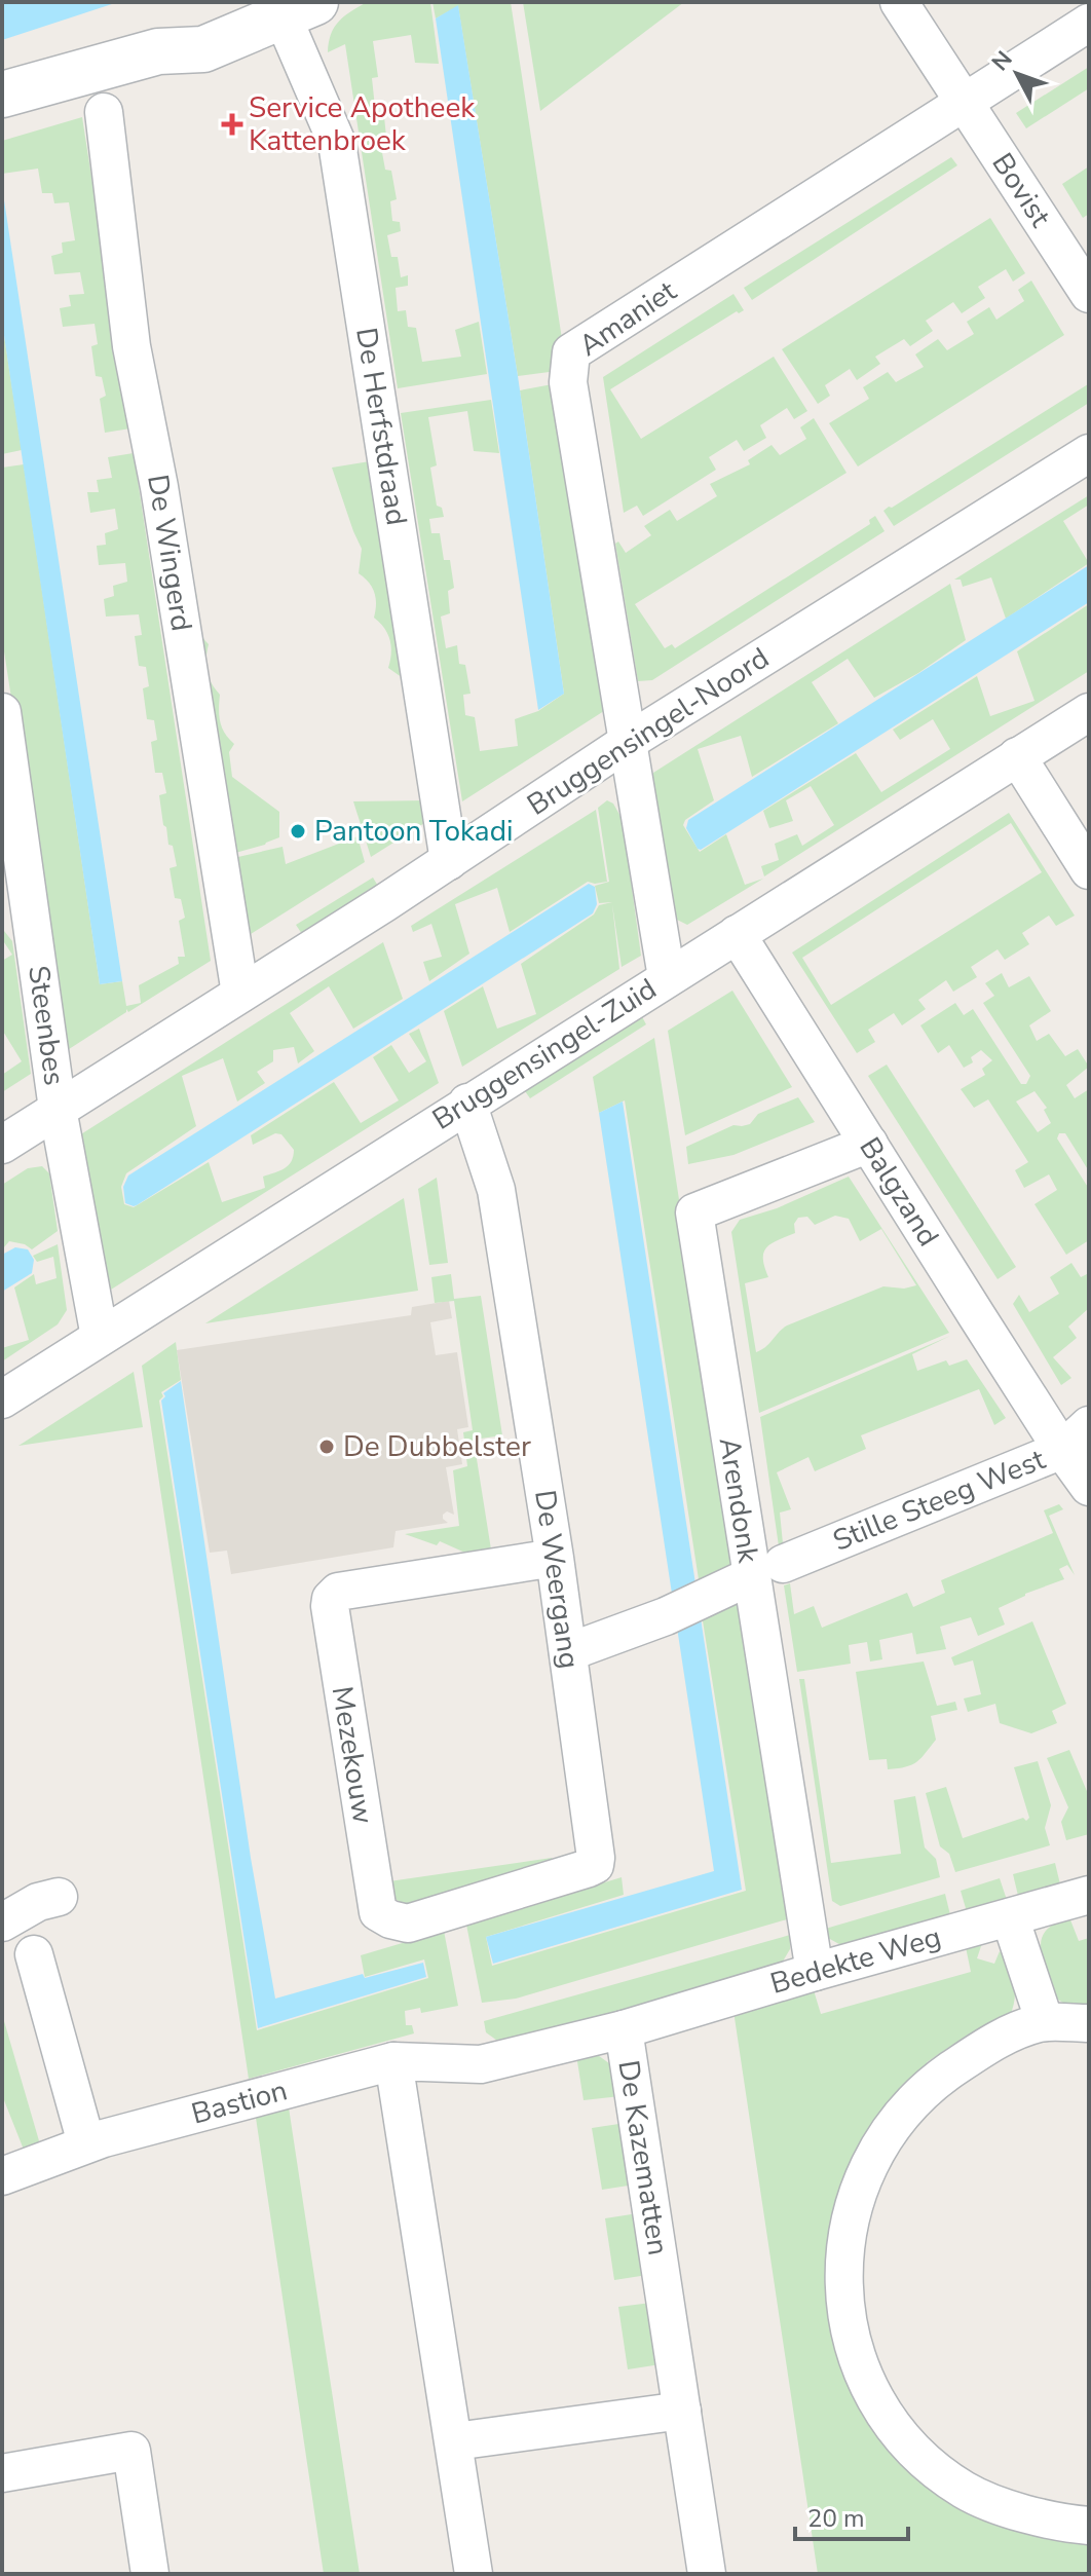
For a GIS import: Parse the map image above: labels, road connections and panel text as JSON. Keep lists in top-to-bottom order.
{
  "streets": {
    "street": [
      "Bovist",
      "Amaniet",
      "De Herfstdraad",
      "De Wingerd",
      "Bruggensingel-Noord",
      "Steenbes",
      "Bruggensingel-Zuid",
      "Balgzand",
      "Arendonk",
      "Stille Steeg West",
      "De Weergang",
      "Mezekouw",
      "Bedekte Weg",
      "Bastion",
      "De Kazematten"
    ]
  },
  "crossings": [
    ["Bovist", "Amaniet"],
    ["Amaniet", "Bruggensingel-Noord"],
    ["Amaniet", "Bruggensingel-Zuid"],
    ["De Herfstdraad", "Bruggensingel-Noord"],
    ["De Wingerd", "Bruggensingel-Noord"],
    ["Bruggensingel-Noord", "Steenbes"],
    ["Steenbes", "Bruggensingel-Zuid"],
    ["Bruggensingel-Zuid", "Balgzand"],
    ["Bruggensingel-Zuid", "De Weergang"],
    ["Balgzand", "Arendonk"],
    ["Balgzand", "Stille Steeg West"],
    ["Arendonk", "Stille Steeg West"],
    ["Arendonk", "Bedekte Weg"],
    ["Stille Steeg West", "De Weergang"],
    ["De Weergang", "Mezekouw"],
    ["Bedekte Weg", "De Kazematten"],
    ["Bastion", "De Kazematten"]
  ],
  "places": {
    "health": ["Service Apotheek Kattenbroek"],
    "other": ["Pantoon Tokadi", "De Dubbelster"]
  },
  "scale_bar": "20 m",
  "north": "top left"
}
